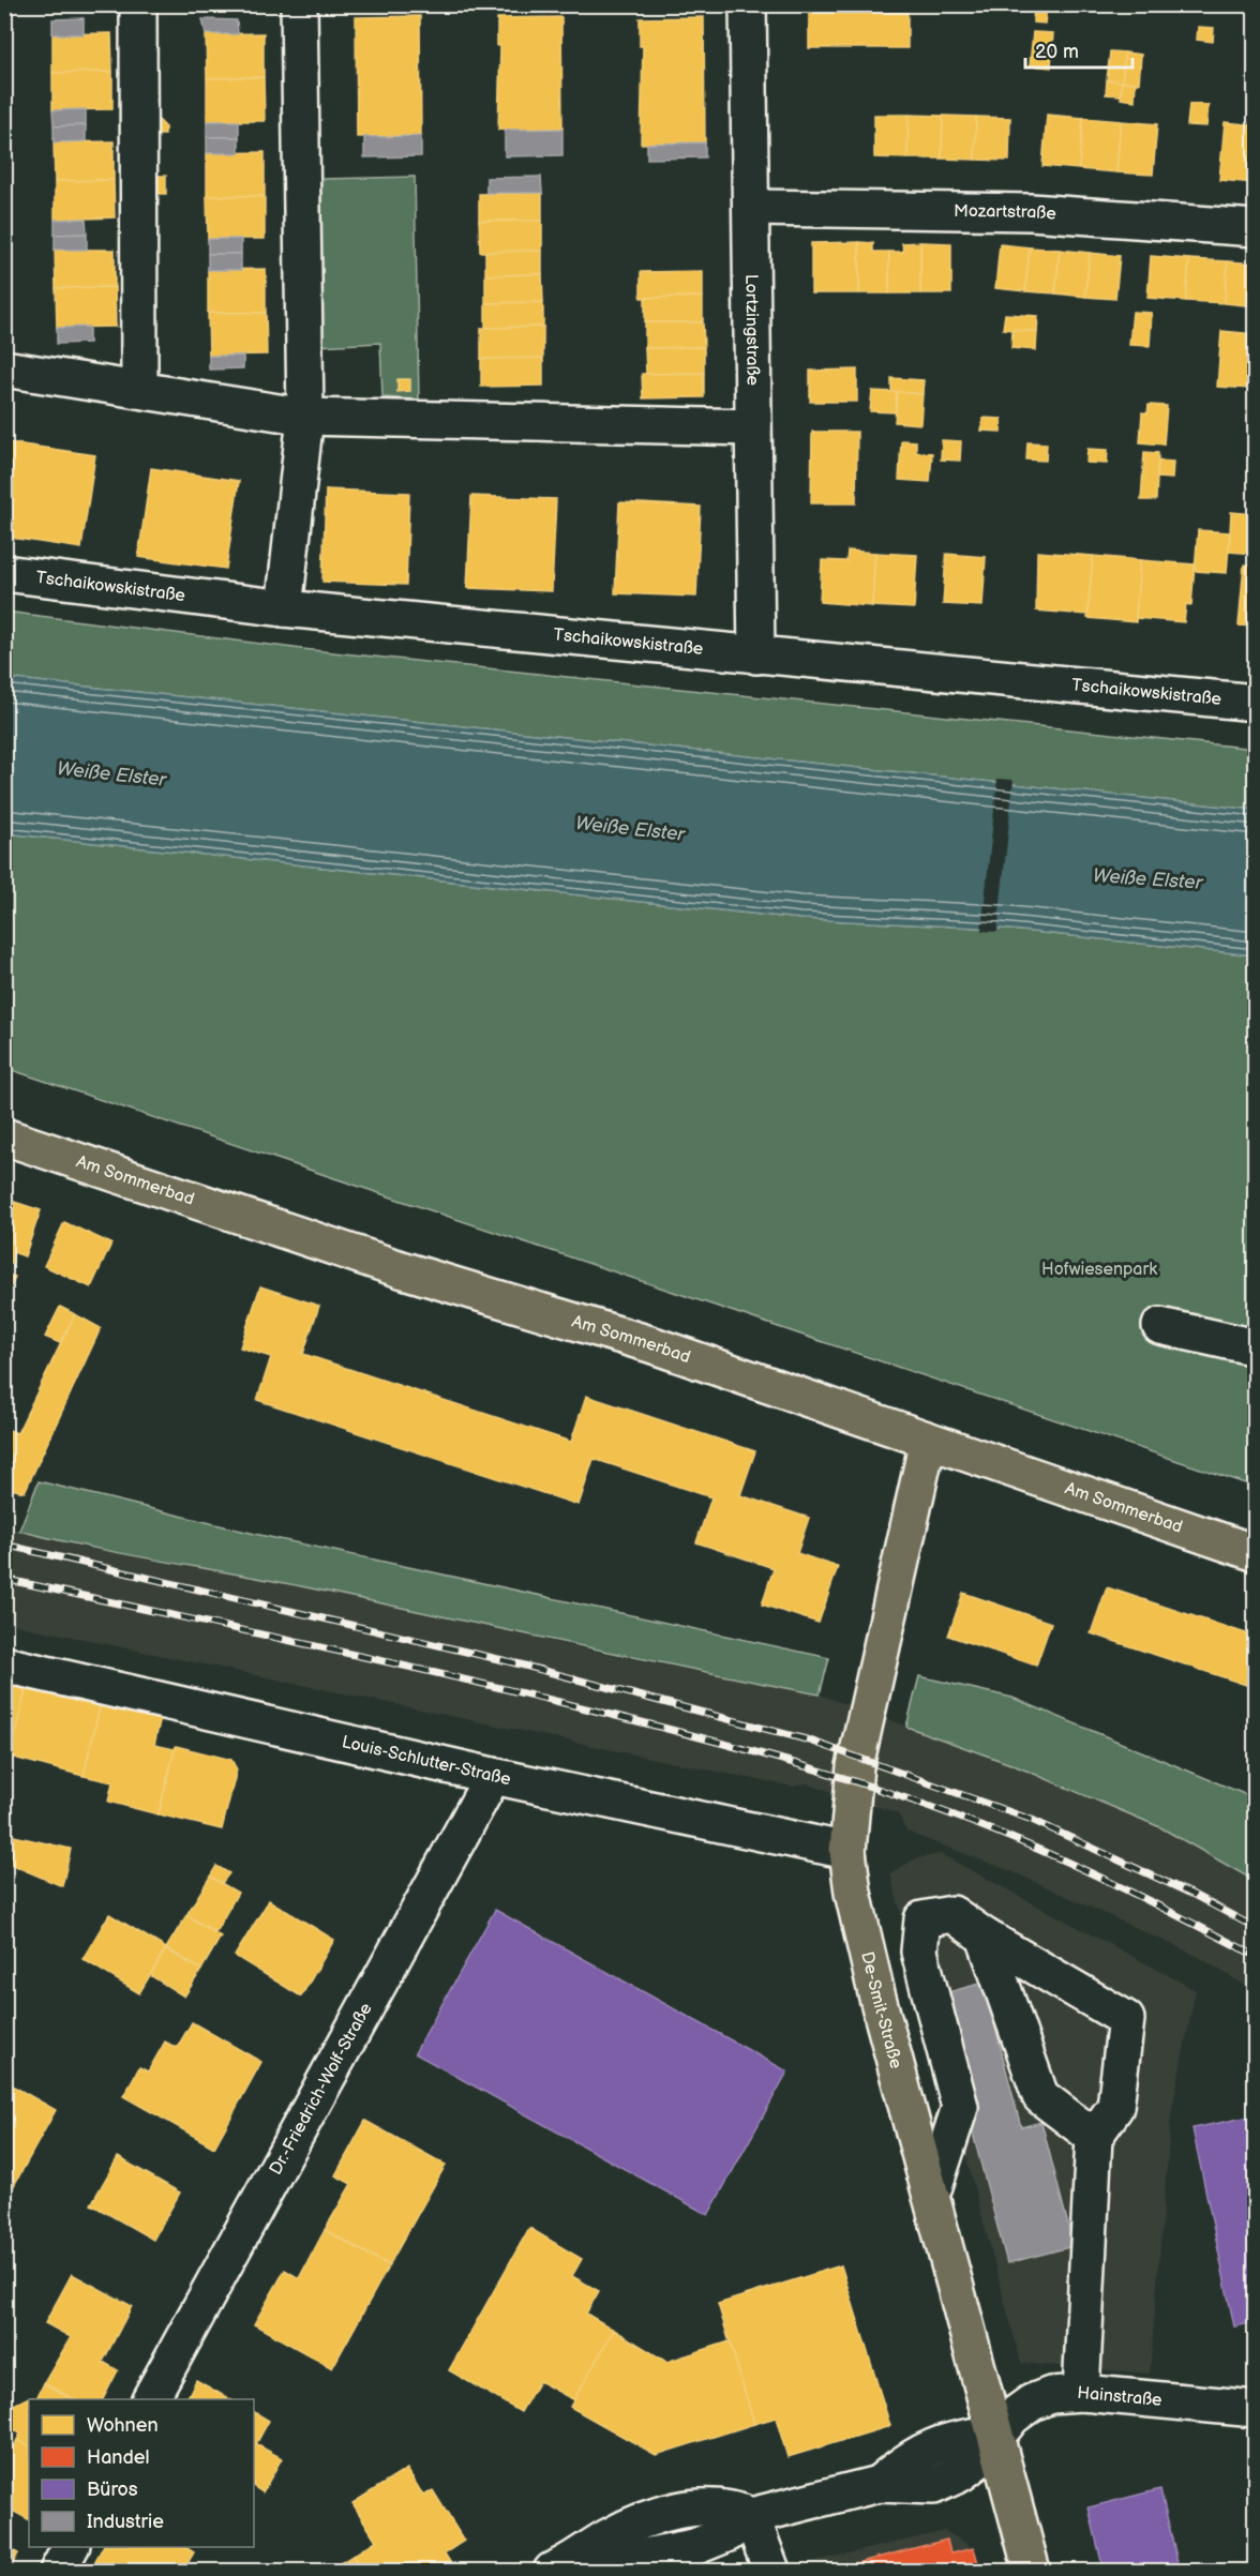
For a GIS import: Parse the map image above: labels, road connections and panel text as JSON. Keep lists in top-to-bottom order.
{
  "streets": {
    "main road": ["Am Sommerbad", "De-Smit-Straße"],
    "street": [
      "Mozartstraße",
      "Lortzingstraße",
      "Tschaikowskistraße",
      "Louis-Schlutter-Straße",
      "Dr.-Friedrich-Wolf-Straße",
      "Hainstraße"
    ]
  },
  "crossings": [
    ["Mozartstraße", "Lortzingstraße"],
    ["Lortzingstraße", "Tschaikowskistraße"],
    ["Am Sommerbad", "De-Smit-Straße"],
    ["Louis-Schlutter-Straße", "De-Smit-Straße"],
    ["Louis-Schlutter-Straße", "Dr.-Friedrich-Wolf-Straße"],
    ["De-Smit-Straße", "Hainstraße"]
  ],
  "water": ["Weiße Elster"],
  "parks": ["Hofwiesenpark"],
  "legend": [
    "Wohnen",
    "Handel",
    "Büros",
    "Industrie"
  ],
  "scale_bar": "20 m"
}
